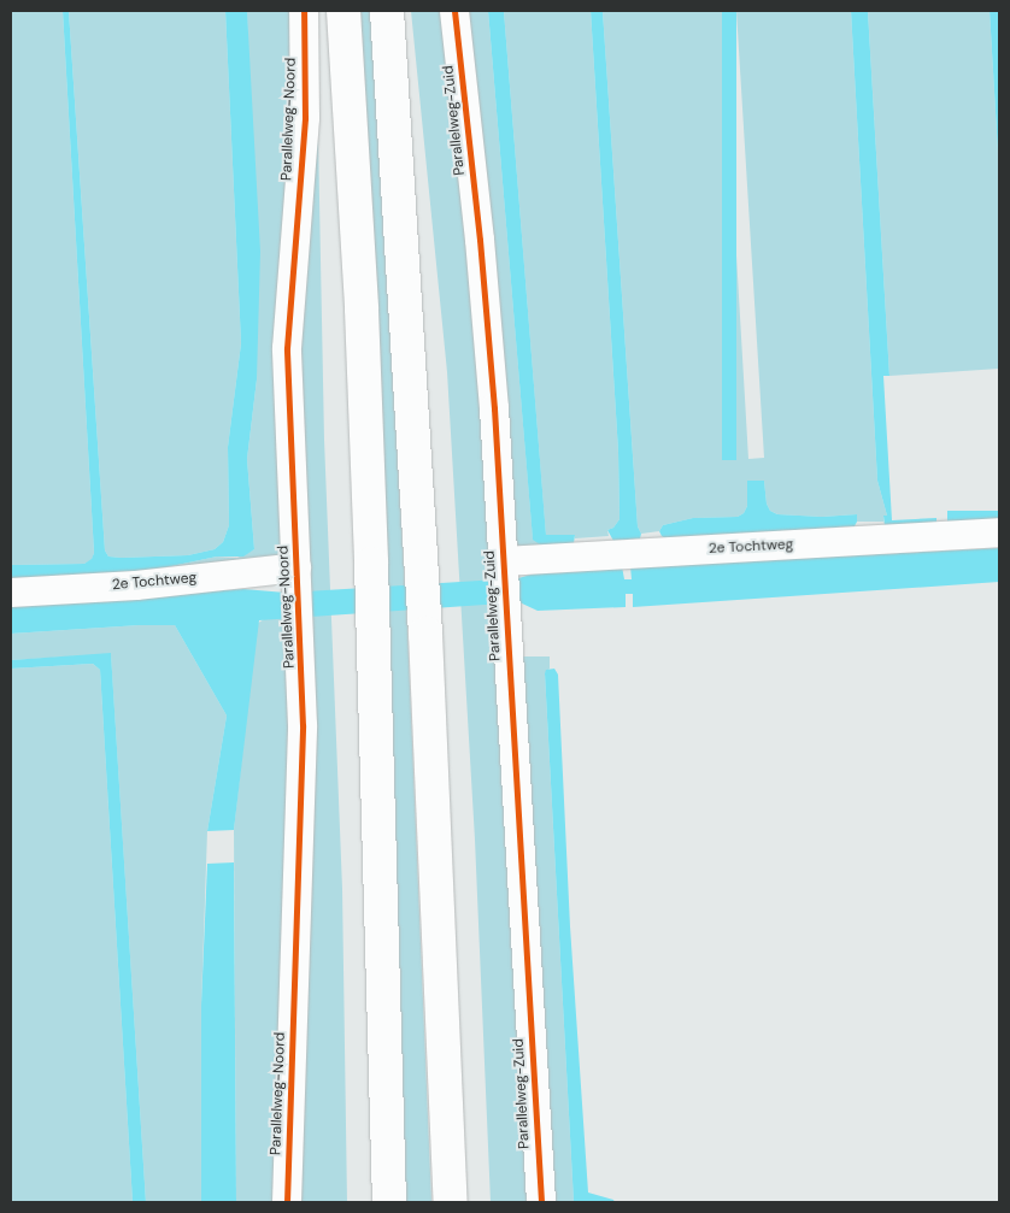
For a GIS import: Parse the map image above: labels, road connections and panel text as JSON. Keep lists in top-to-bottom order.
{
  "streets": {
    "street": ["Parallelweg-Noord", "Parallelweg-Zuid", "2e Tochtweg"]
  },
  "crossings": [
    ["Parallelweg-Noord", "2e Tochtweg"],
    ["Parallelweg-Zuid", "2e Tochtweg"]
  ]
}
